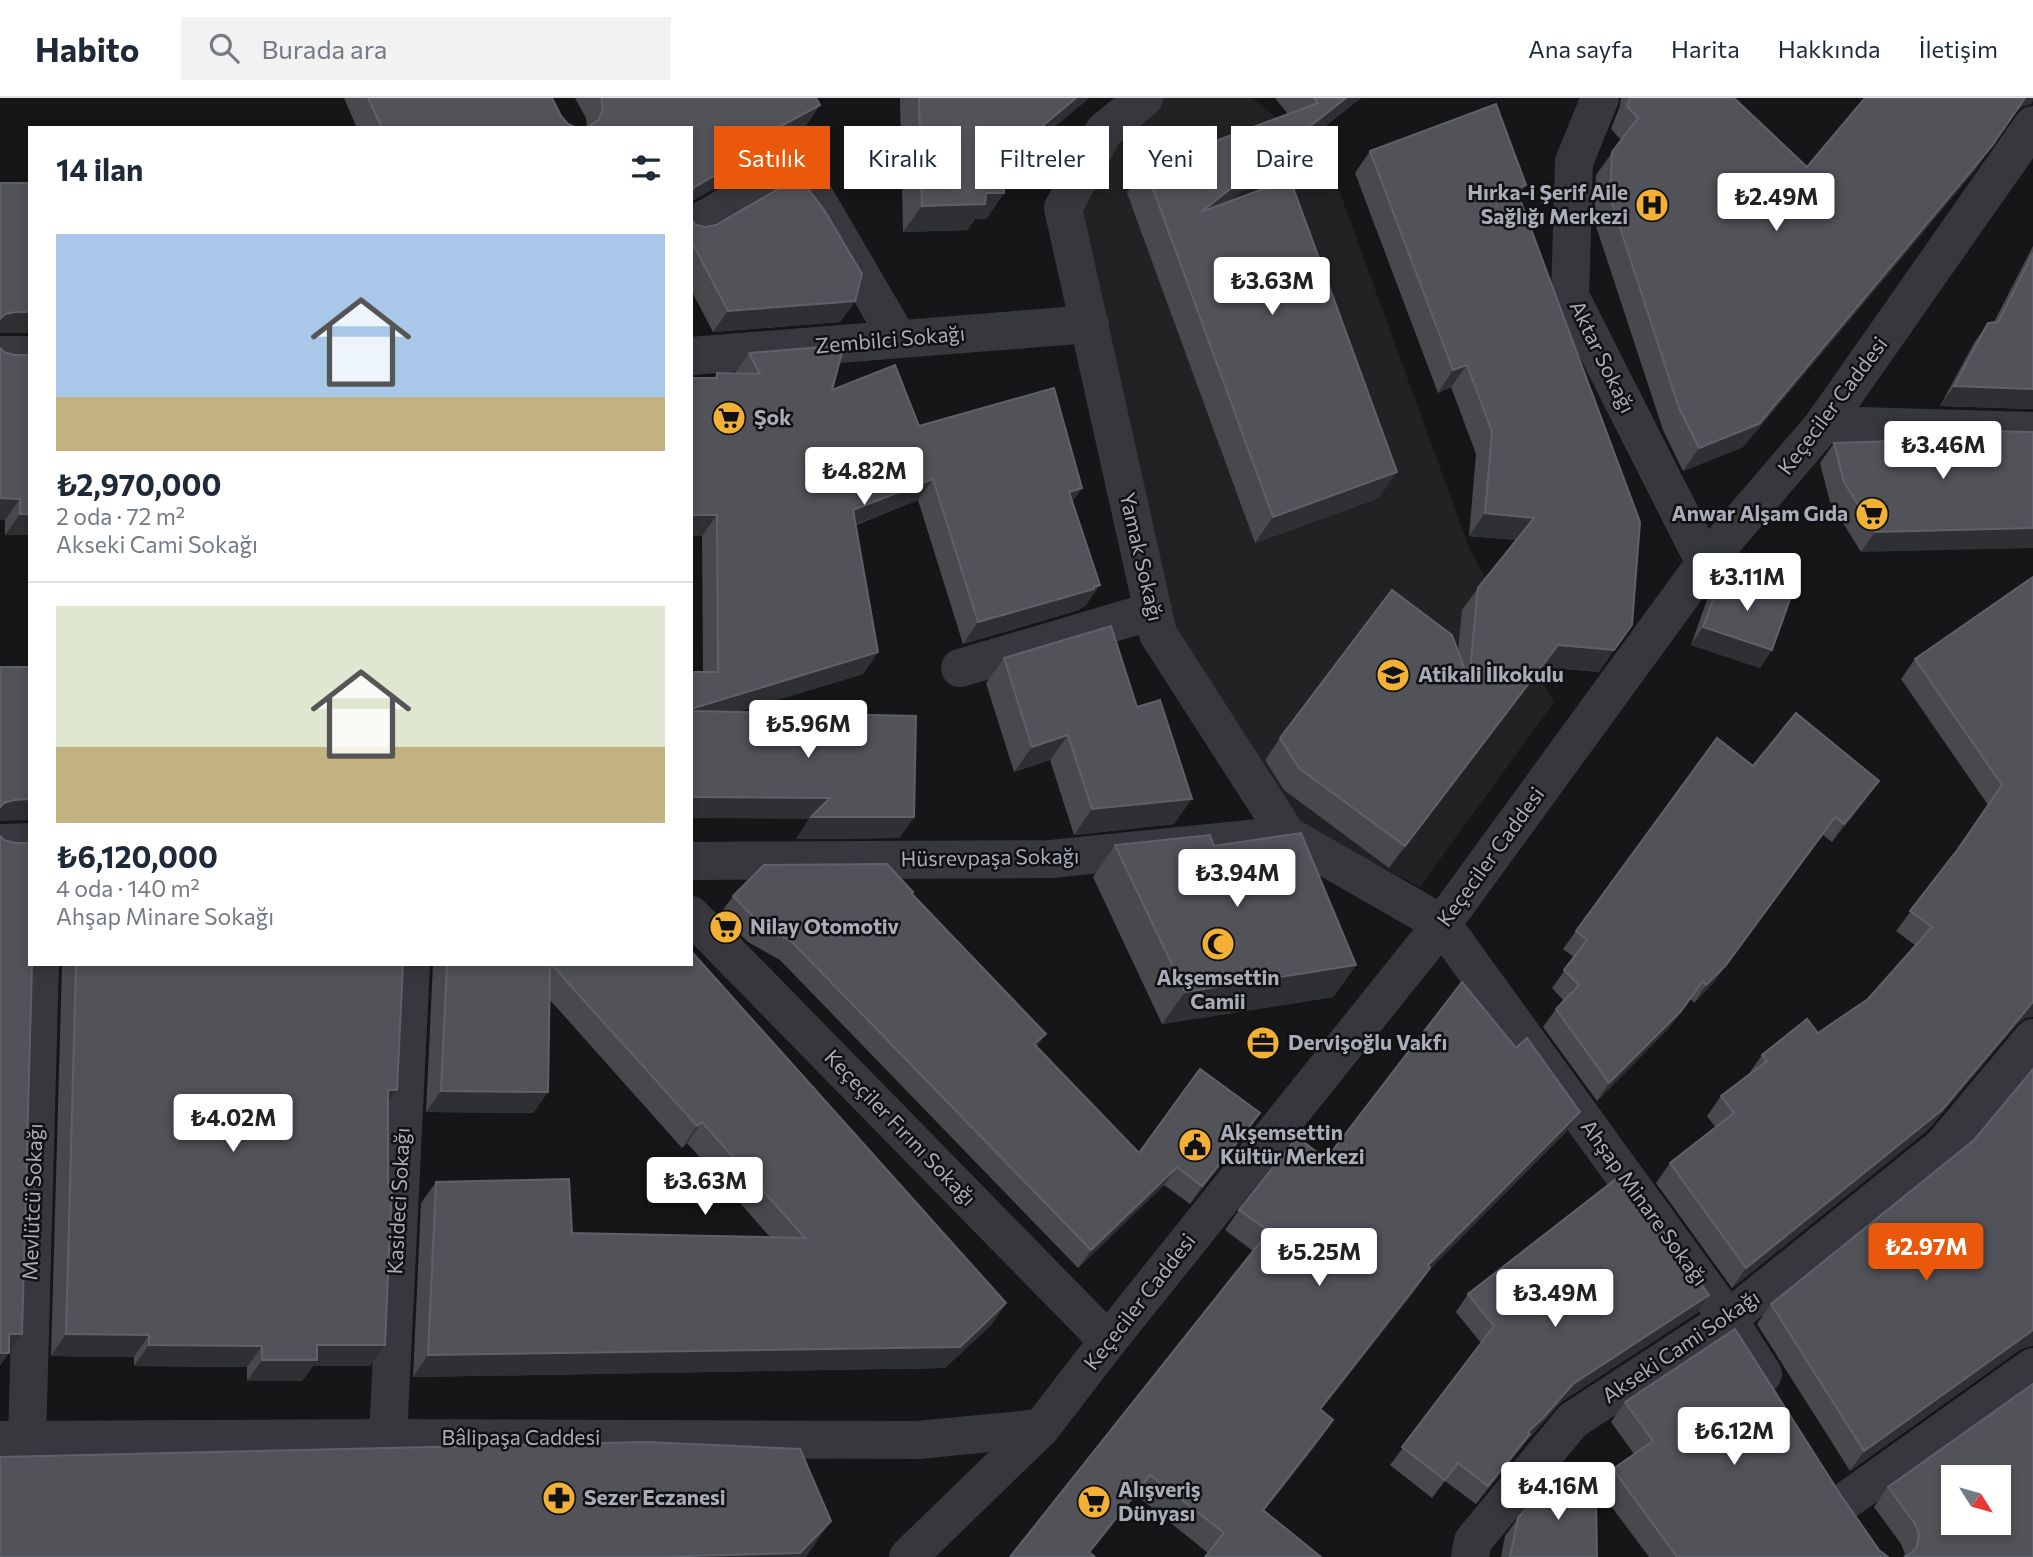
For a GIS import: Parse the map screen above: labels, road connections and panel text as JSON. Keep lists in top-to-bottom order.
{
  "streets": {
    "street": [
      "Zembilci Sokağı",
      "Aktar Sokağı",
      "Keçeciler Caddesi",
      "Yamak Sokağı",
      "Hüsrevpaşa Sokağı",
      "Keçeçiler Fırını Sokağı",
      "Kasideci Sokağı",
      "Mevlütcü Sokağı",
      "Ahşap Minare Sokağı",
      "Akseki Cami Sokağı",
      "Bâlipaşa Caddesi"
    ]
  },
  "crossings": [
    ["Zembilci Sokağı", "Yamak Sokağı"],
    ["Aktar Sokağı", "Keçeciler Caddesi"],
    ["Keçeciler Caddesi", "Yamak Sokağı"],
    ["Keçeciler Caddesi", "Keçeçiler Fırını Sokağı"],
    ["Keçeciler Caddesi", "Ahşap Minare Sokağı"],
    ["Keçeciler Caddesi", "Bâlipaşa Caddesi"],
    ["Yamak Sokağı", "Hüsrevpaşa Sokağı"],
    ["Yamak Sokağı", "Ahşap Minare Sokağı"],
    ["Kasideci Sokağı", "Bâlipaşa Caddesi"],
    ["Mevlütcü Sokağı", "Bâlipaşa Caddesi"],
    ["Ahşap Minare Sokağı", "Akseki Cami Sokağı"]
  ],
  "places": {
    "hospital": ["Hırka-i Şerif Aile Sağlığı Merkezi"],
    "supermarket": [
      "Şok",
      "Anwar Alşam Gıda",
      "Nilay Otomotiv",
      "Alışveriş Dünyası"
    ],
    "school or university": ["Atikali İlkokulu"],
    "mosque": ["Akşemsettin Camii"],
    "office": ["Dervişoğlu Vakfı"],
    "public building": ["Akşemsettin Kültür Merkezi"],
    "pharmacy": ["Sezer Eczanesi"]
  },
  "north": "bottom right",
  "page": {
    "header": "Habito",
    "search": "Burada ara",
    "nav": [
      "Ana sayfa",
      "Harita",
      "Hakkında",
      "İletişim"
    ],
    "chip": [
      "Satılık",
      "Kiralık",
      "Filtreler",
      "Yeni",
      "Daire"
    ],
    "heading": "14 ilan",
    "price": [
      "₺2.49M",
      "₺3.63M",
      "₺3.46M",
      "₺4.82M",
      "₺3.11M",
      "₺5.96M",
      "₺3.94M",
      "₺4.02M",
      "₺3.63M",
      "₺2.97M",
      "₺5.25M",
      "₺3.49M",
      "₺6.12M",
      "₺4.16M"
    ],
    "list": [
      {
        "name": "₺2,970,000",
        "note": "2 oda · 72 m² · Akseki Cami Sokağı"
      },
      {
        "name": "₺6,120,000",
        "note": "4 oda · 140 m² · Ahşap Minare Sokağı"
      }
    ]
  }
}
